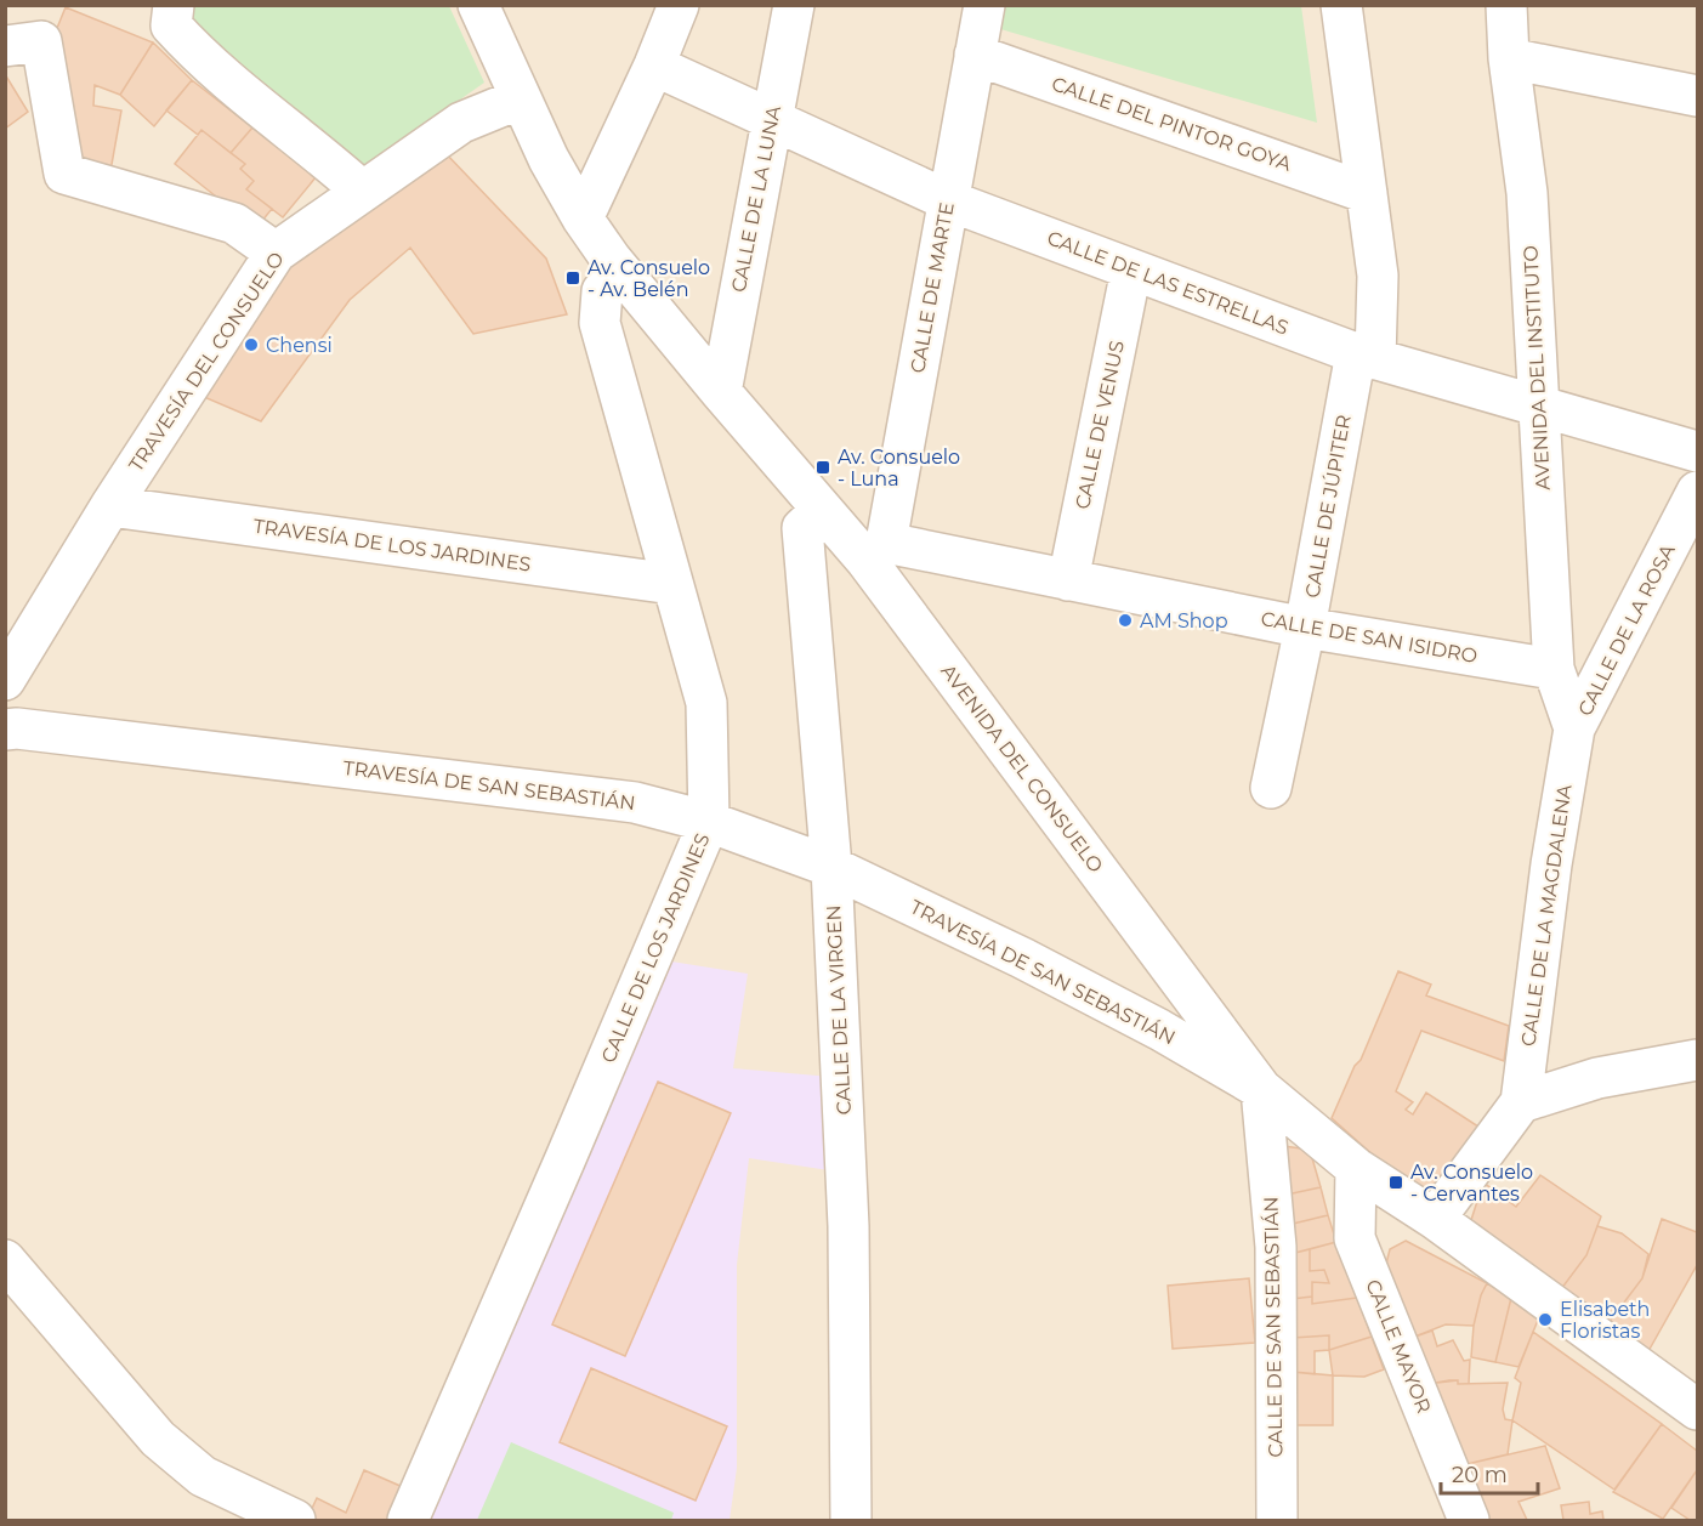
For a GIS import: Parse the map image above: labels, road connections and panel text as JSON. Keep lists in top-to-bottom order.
{
  "streets": {
    "street": [
      "CALLE DEL PINTOR GOYA",
      "CALLE DE LA LUNA",
      "CALLE DE LAS ESTRELLAS",
      "CALLE DE MARTE",
      "TRAVESÍA DEL CONSUELO",
      "AVENIDA DEL INSTITUTO",
      "CALLE DE VENUS",
      "CALLE DE JÚPITER",
      "TRAVESÍA DE LOS JARDINES",
      "CALLE DE LA ROSA",
      "CALLE DE SAN ISIDRO",
      "AVENIDA DEL CONSUELO",
      "TRAVESÍA DE SAN SEBASTIÁN",
      "CALLE DE LA MAGDALENA",
      "CALLE DE LOS JARDINES",
      "CALLE DE LA VIRGEN",
      "CALLE DE SAN SEBASTIÁN",
      "CALLE MAYOR"
    ]
  },
  "crossings": [
    ["CALLE DEL PINTOR GOYA", "CALLE DE MARTE"],
    ["CALLE DE LA LUNA", "CALLE DE LAS ESTRELLAS"],
    ["CALLE DE LA LUNA", "AVENIDA DEL CONSUELO"],
    ["CALLE DE LAS ESTRELLAS", "CALLE DE MARTE"],
    ["CALLE DE LAS ESTRELLAS", "AVENIDA DEL INSTITUTO"],
    ["CALLE DE LAS ESTRELLAS", "CALLE DE VENUS"],
    ["CALLE DE LAS ESTRELLAS", "CALLE DE JÚPITER"],
    ["CALLE DE MARTE", "CALLE DE SAN ISIDRO"],
    ["CALLE DE MARTE", "AVENIDA DEL CONSUELO"],
    ["TRAVESÍA DEL CONSUELO", "TRAVESÍA DE LOS JARDINES"],
    ["TRAVESÍA DEL CONSUELO", "AVENIDA DEL CONSUELO"],
    ["AVENIDA DEL INSTITUTO", "CALLE DE LA ROSA"],
    ["AVENIDA DEL INSTITUTO", "CALLE DE SAN ISIDRO"],
    ["AVENIDA DEL INSTITUTO", "CALLE DE LA MAGDALENA"],
    ["CALLE DE VENUS", "CALLE DE SAN ISIDRO"],
    ["CALLE DE JÚPITER", "CALLE DE SAN ISIDRO"],
    ["TRAVESÍA DE LOS JARDINES", "CALLE DE LOS JARDINES"],
    ["CALLE DE LA ROSA", "CALLE DE LA MAGDALENA"],
    ["CALLE DE SAN ISIDRO", "AVENIDA DEL CONSUELO"],
    ["AVENIDA DEL CONSUELO", "TRAVESÍA DE SAN SEBASTIÁN"],
    ["AVENIDA DEL CONSUELO", "CALLE DE LOS JARDINES"],
    ["AVENIDA DEL CONSUELO", "CALLE DE LA VIRGEN"],
    ["AVENIDA DEL CONSUELO", "CALLE DE SAN SEBASTIÁN"],
    ["AVENIDA DEL CONSUELO", "CALLE MAYOR"],
    ["TRAVESÍA DE SAN SEBASTIÁN", "CALLE DE LOS JARDINES"],
    ["TRAVESÍA DE SAN SEBASTIÁN", "CALLE DE LA VIRGEN"],
    ["TRAVESÍA DE SAN SEBASTIÁN", "CALLE DE SAN SEBASTIÁN"]
  ],
  "places": {
    "transit": ["Av. Consuelo - Av. Belén", "Av. Consuelo - Luna", "Av. Consuelo - Cervantes"],
    "other": ["Chensi", "AM Shop", "Elisabeth Floristas"]
  },
  "scale_bar": "20 m"
}
